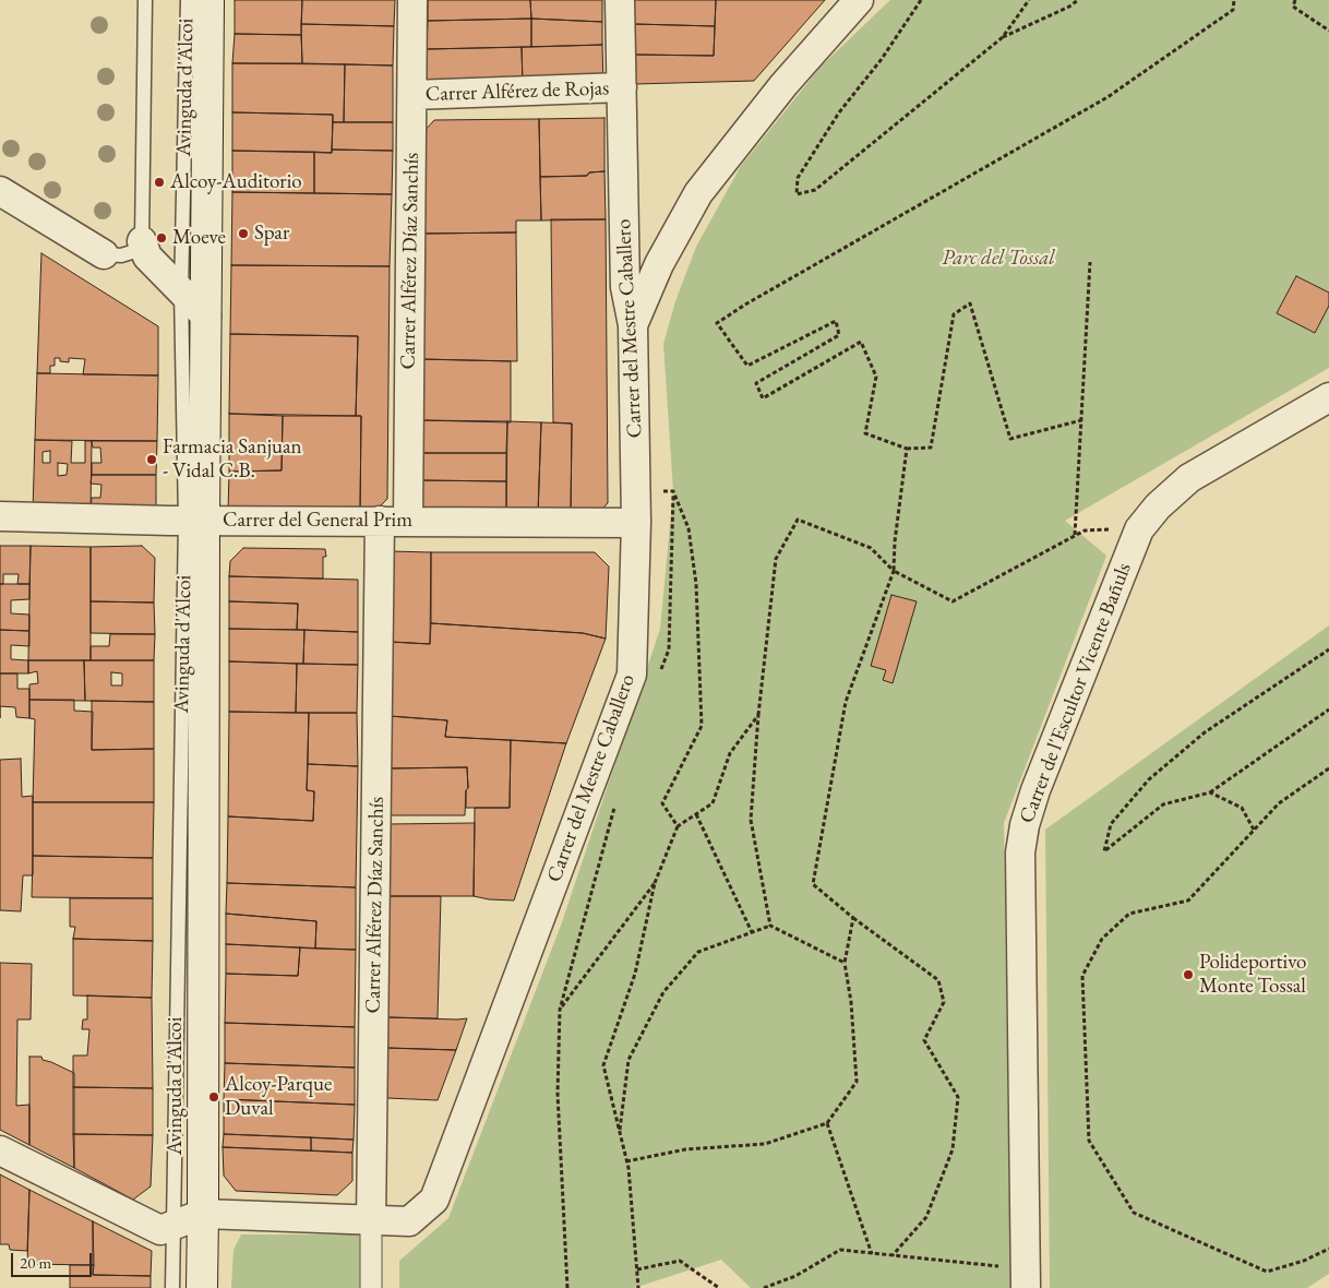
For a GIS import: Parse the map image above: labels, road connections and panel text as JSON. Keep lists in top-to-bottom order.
{
  "streets": {
    "main road": ["Avinguda d'Alcoi"],
    "street": [
      "Carrer Alférez de Rojas",
      "Carrer Alférez Díaz Sanchís",
      "Carrer del Mestre Caballero",
      "Carrer del General Prim",
      "Carrer de l'Escultor Vicente Bañuls"
    ]
  },
  "crossings": [
    ["Avinguda d'Alcoi", "Carrer del Mestre Caballero"],
    ["Avinguda d'Alcoi", "Carrer del General Prim"],
    ["Carrer Alférez de Rojas", "Carrer Alférez Díaz Sanchís"],
    ["Carrer Alférez de Rojas", "Carrer del Mestre Caballero"],
    ["Carrer Alférez Díaz Sanchís", "Carrer del Mestre Caballero"],
    ["Carrer Alférez Díaz Sanchís", "Carrer del General Prim"],
    ["Carrer del Mestre Caballero", "Carrer del General Prim"]
  ],
  "parks": ["Parc del Tossal"],
  "places": [
    "Alcoy-Auditorio",
    "Spar",
    "Moeve",
    "Farmacia Sanjuan - Vidal C.B.",
    "Polideportivo Monte Tossal",
    "Alcoy-Parque Duval"
  ],
  "scale_bar": "20 m"
}
